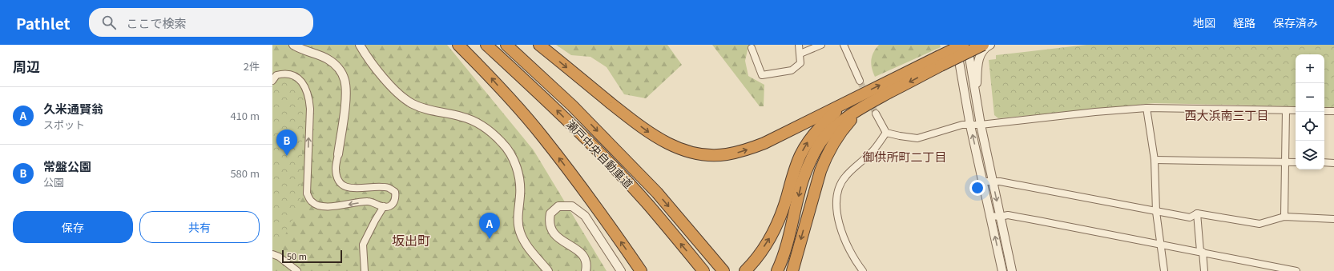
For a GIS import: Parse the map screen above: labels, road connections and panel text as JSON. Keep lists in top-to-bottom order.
{
  "streets": {
    "highway": ["瀬戸中央自動車道"]
  },
  "districts": ["西大浜南三丁目", "御供所町二丁目", "坂出町"],
  "scale_bar": "50 m",
  "page": {
    "header": "Pathlet",
    "search": "ここで検索",
    "nav": ["地図", "経路", "保存済み"],
    "heading": ["周辺", "2件"],
    "map_buttons": ["+", "−"],
    "list": [
      {
        "mark": "A",
        "name": "久米通賢翁",
        "note": "スポット",
        "value": "410 m"
      },
      {
        "mark": "B",
        "name": "常盤公園",
        "note": "公園",
        "value": "580 m"
      }
    ],
    "pins": ["B", "A"],
    "buttons": ["保存", "共有"],
    "scale": "50 m"
  }
}
